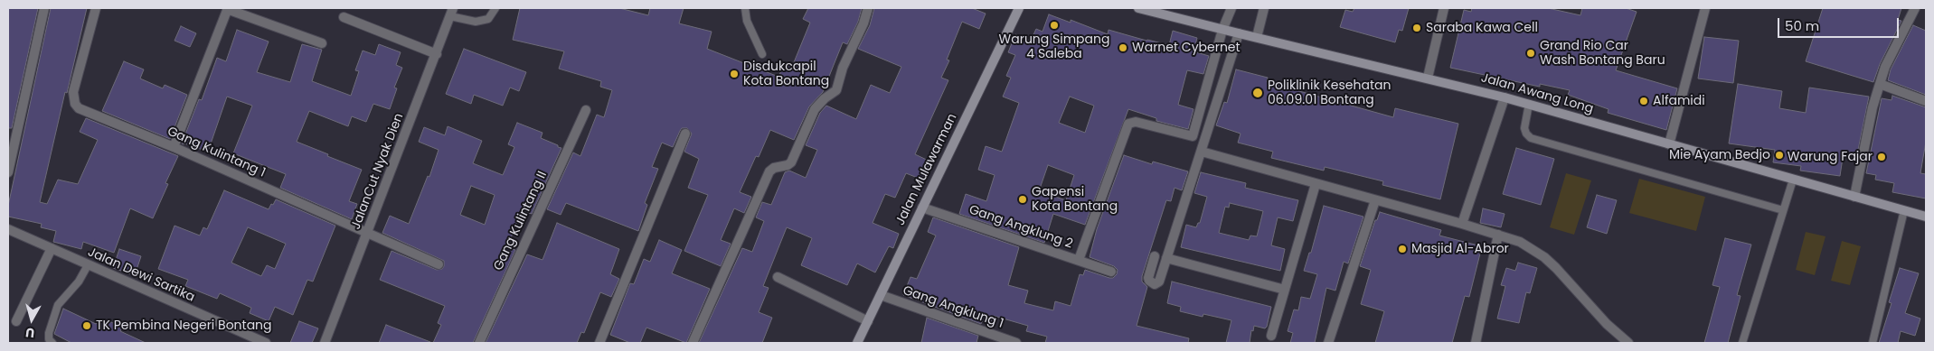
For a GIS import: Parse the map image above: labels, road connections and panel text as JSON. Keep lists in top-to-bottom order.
{
  "streets": {
    "street": [
      "Jalan Awang Long",
      "Gang Kulintang 1",
      "Jalan Mulawarman",
      "JalanCut Nyak Dien",
      "Gang Kulintang II",
      "Gang Angklung 2",
      "Jalan Dewi Sartika",
      "Gang Angklung 1"
    ]
  },
  "crossings": [
    ["Gang Kulintang 1", "JalanCut Nyak Dien"],
    ["Jalan Mulawarman", "Gang Angklung 2"],
    ["Jalan Mulawarman", "Gang Angklung 1"]
  ],
  "places": [
    "Warung Simpang 4 Saleba",
    "Saraba Kawa Cell",
    "Warnet Cybernet",
    "Grand Rio Car Wash Bontang Baru",
    "Disdukcapil Kota Bontang",
    "Poliklinik Kesehatan 06.09.01 Bontang",
    "Alfamidi",
    "Mie Ayam Bedjo",
    "Warung Fajar",
    "Gapensi Kota Bontang",
    "Masjid Al-Abror",
    "TK Pembina Negeri Bontang"
  ],
  "scale_bar": "50 m",
  "north": "bottom"
}
